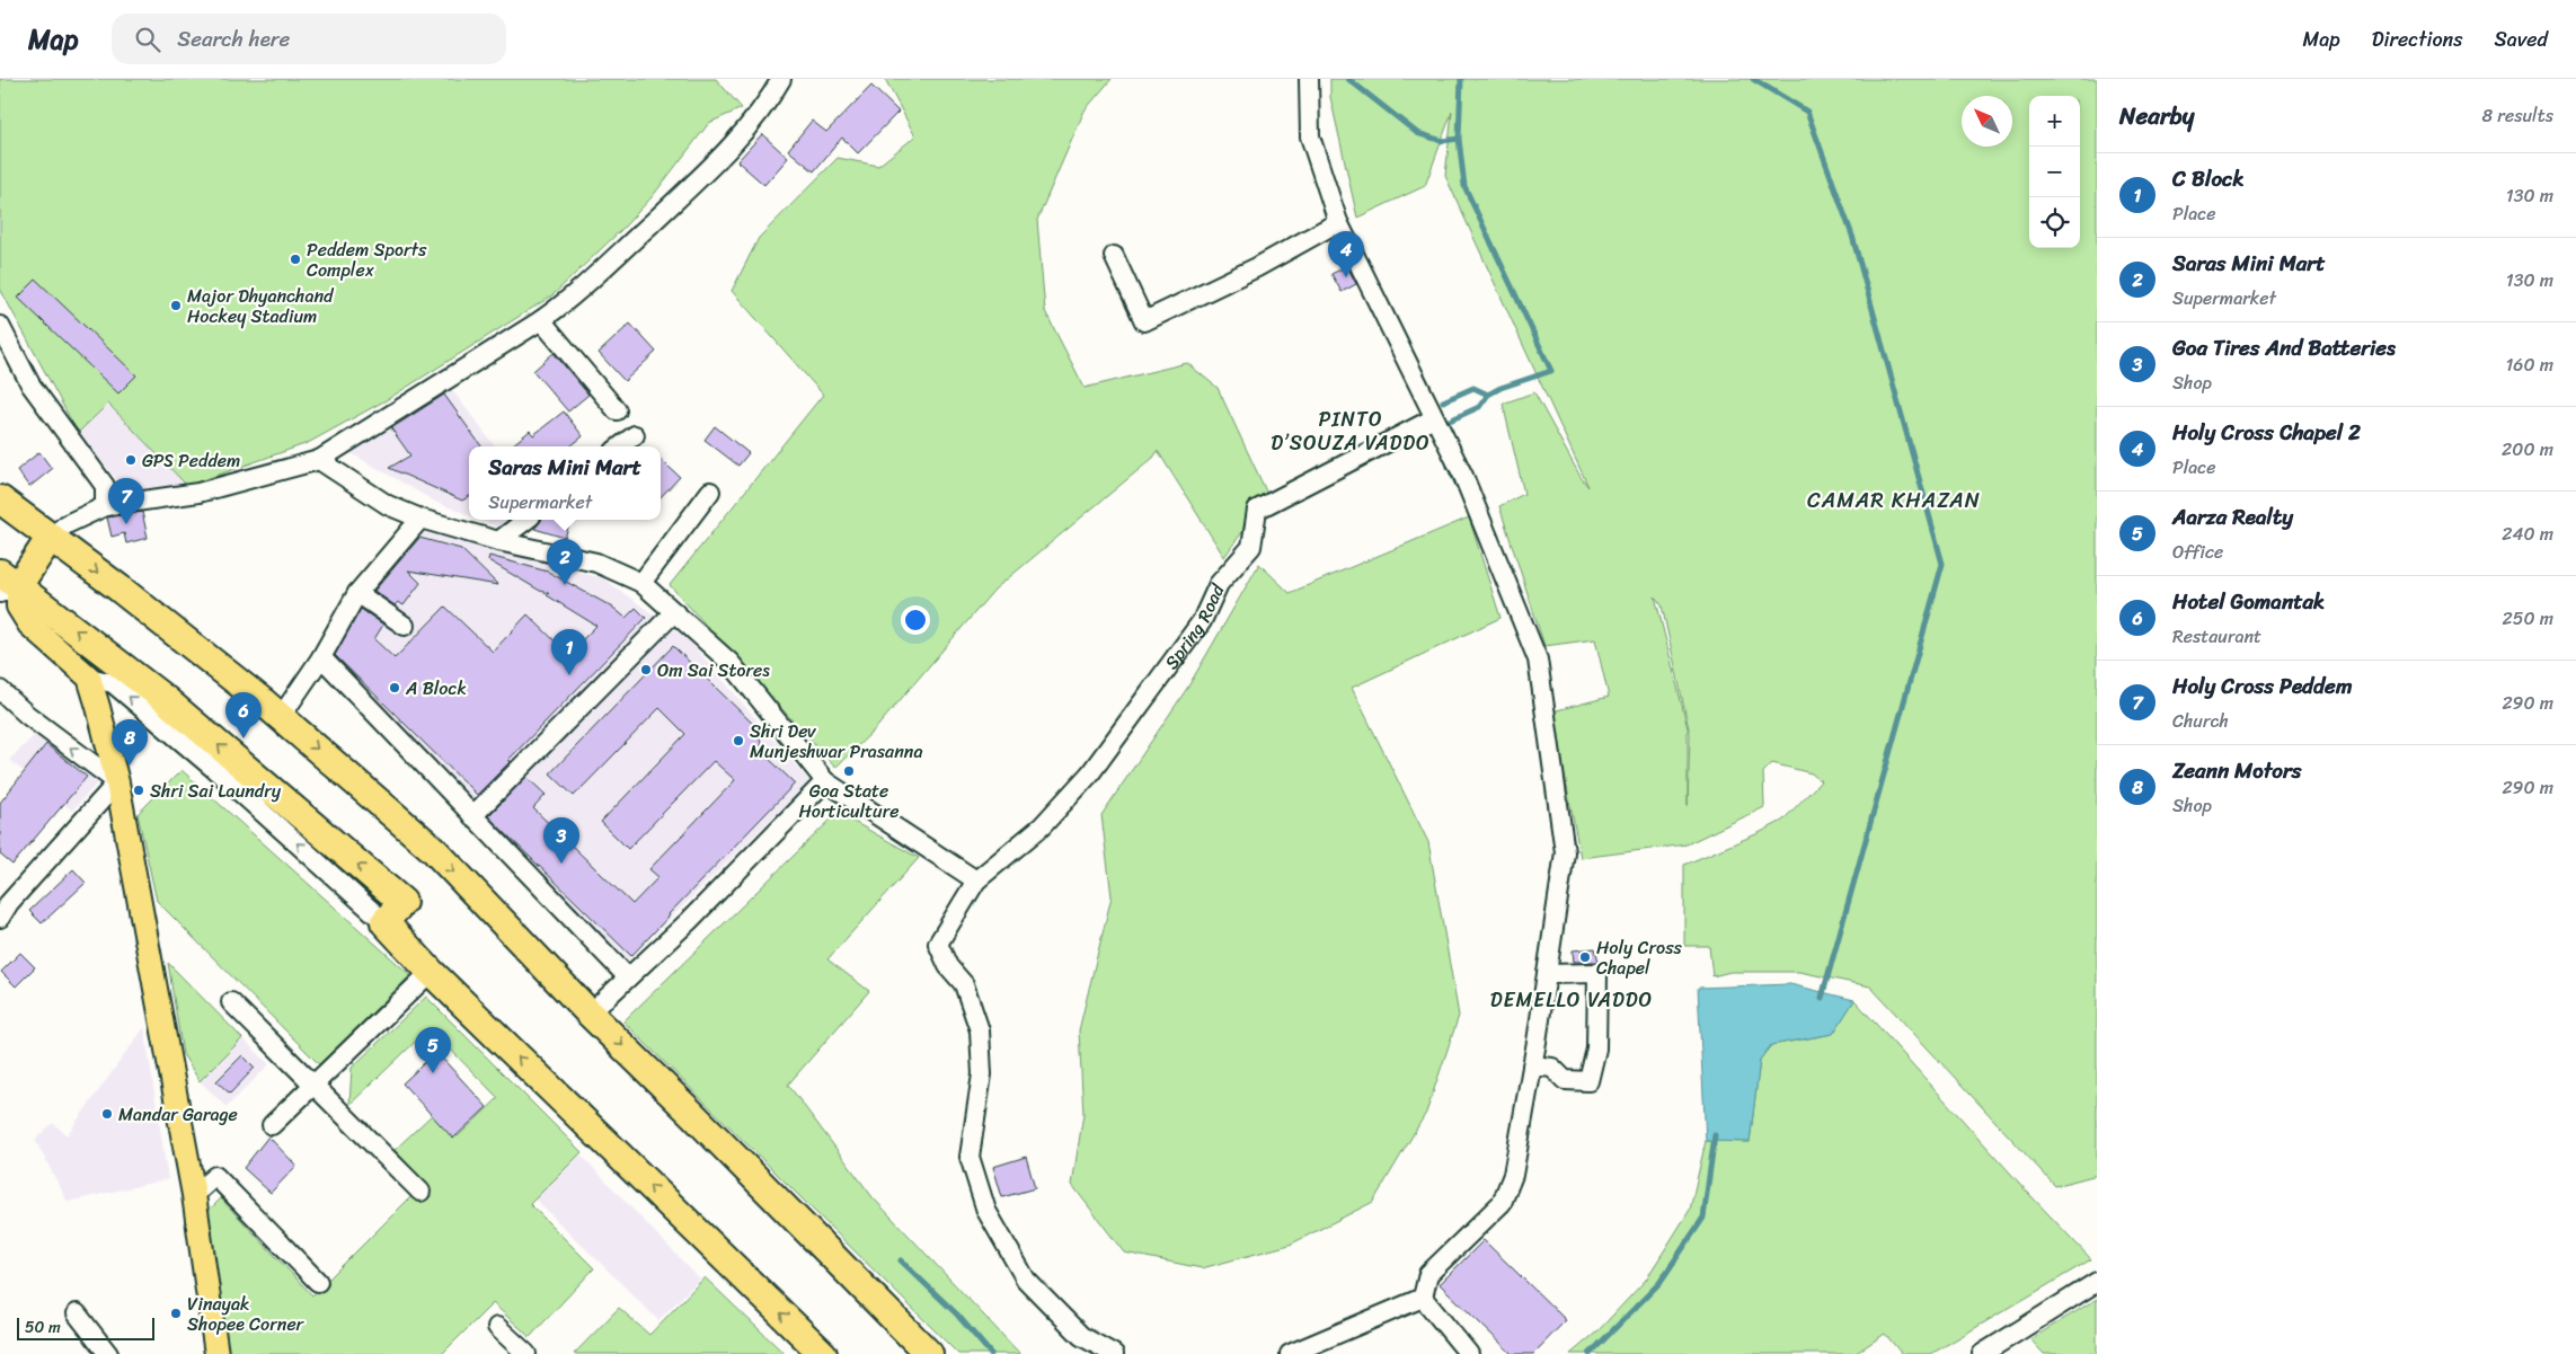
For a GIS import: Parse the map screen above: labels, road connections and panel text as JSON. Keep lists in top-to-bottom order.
{
  "streets": {
    "street": ["Spring Road"]
  },
  "districts": ["PINTO D’SOUZA VADDO", "CAMAR KHAZAN", "DEMELLO VADDO"],
  "places": [
    "Peddem Sports Complex",
    "Major Dhyanchand Hockey Stadium",
    "GPS Peddem",
    "Om Sai Stores",
    "A Block",
    "Shri Dev Munjeshwar Prasanna",
    "Goa State Horticulture",
    "Shri Sai Laundry",
    "Holy Cross Chapel",
    "Mandar Garage",
    "Vinayak Shopee Corner"
  ],
  "scale_bar": "50 m",
  "north": "top left",
  "page": {
    "header": "Map",
    "search": "Search here",
    "nav": ["Map", "Directions", "Saved"],
    "heading": ["Nearby", "8 results"],
    "map_buttons": ["+", "−"],
    "list": [
      {
        "mark": "1",
        "name": "C Block",
        "note": "Place",
        "value": "130 m"
      },
      {
        "mark": "2",
        "name": "Saras Mini Mart",
        "note": "Supermarket",
        "value": "130 m"
      },
      {
        "mark": "3",
        "name": "Goa Tires And Batteries",
        "note": "Shop",
        "value": "160 m"
      },
      {
        "mark": "4",
        "name": "Holy Cross Chapel 2",
        "note": "Place",
        "value": "200 m"
      },
      {
        "mark": "5",
        "name": "Aarza Realty",
        "note": "Office",
        "value": "240 m"
      },
      {
        "mark": "6",
        "name": "Hotel Gomantak",
        "note": "Restaurant",
        "value": "250 m"
      },
      {
        "mark": "7",
        "name": "Holy Cross Peddem",
        "note": "Church",
        "value": "290 m"
      },
      {
        "mark": "8",
        "name": "Zeann Motors",
        "note": "Shop",
        "value": "290 m"
      }
    ],
    "pins": [
      "4",
      "7",
      "2",
      "1",
      "6",
      "8",
      "3",
      "5"
    ],
    "popup": ["Saras Mini Mart", "Supermarket"],
    "scale": "50 m"
  }
}
